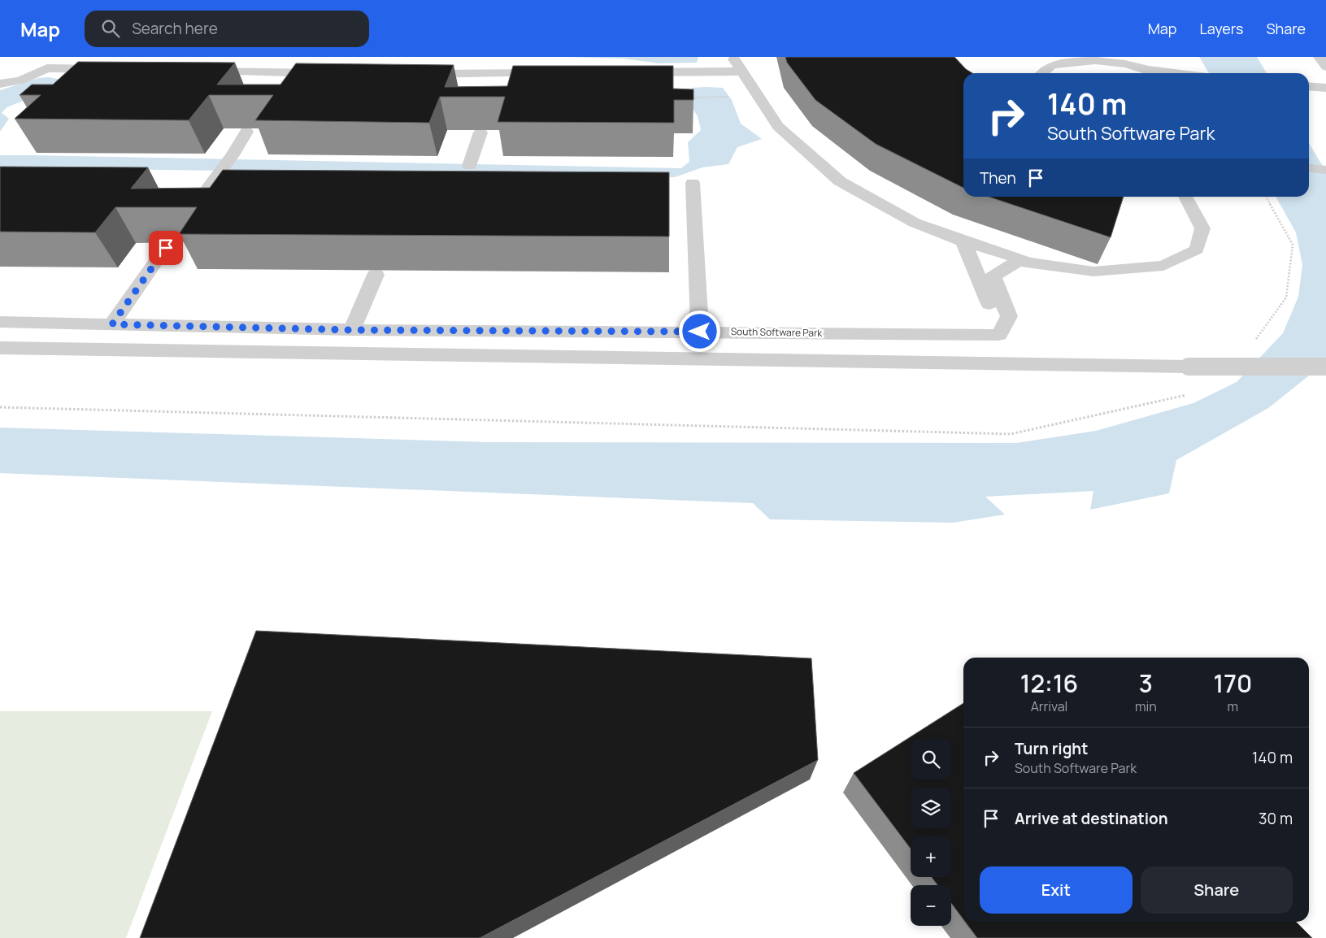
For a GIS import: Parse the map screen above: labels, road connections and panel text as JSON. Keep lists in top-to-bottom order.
{
  "streets": {
    "street": ["South Software Park"]
  },
  "page": {
    "header": "Map",
    "search": "Search here",
    "nav": ["Map", "Layers", "Share"],
    "turn": ["140 m", "South Software Park"],
    "then": "Then",
    "eta": [
      "12:16",
      "Arrival",
      "3",
      "min",
      "170",
      "m"
    ],
    "list": [
      {
        "name": "Turn right",
        "note": "South Software Park",
        "value": "140 m"
      },
      {
        "name": "Arrive at destination",
        "value": "30 m"
      }
    ],
    "map_buttons": ["+", "−"],
    "buttons": ["Exit", "Share"]
  }
}
